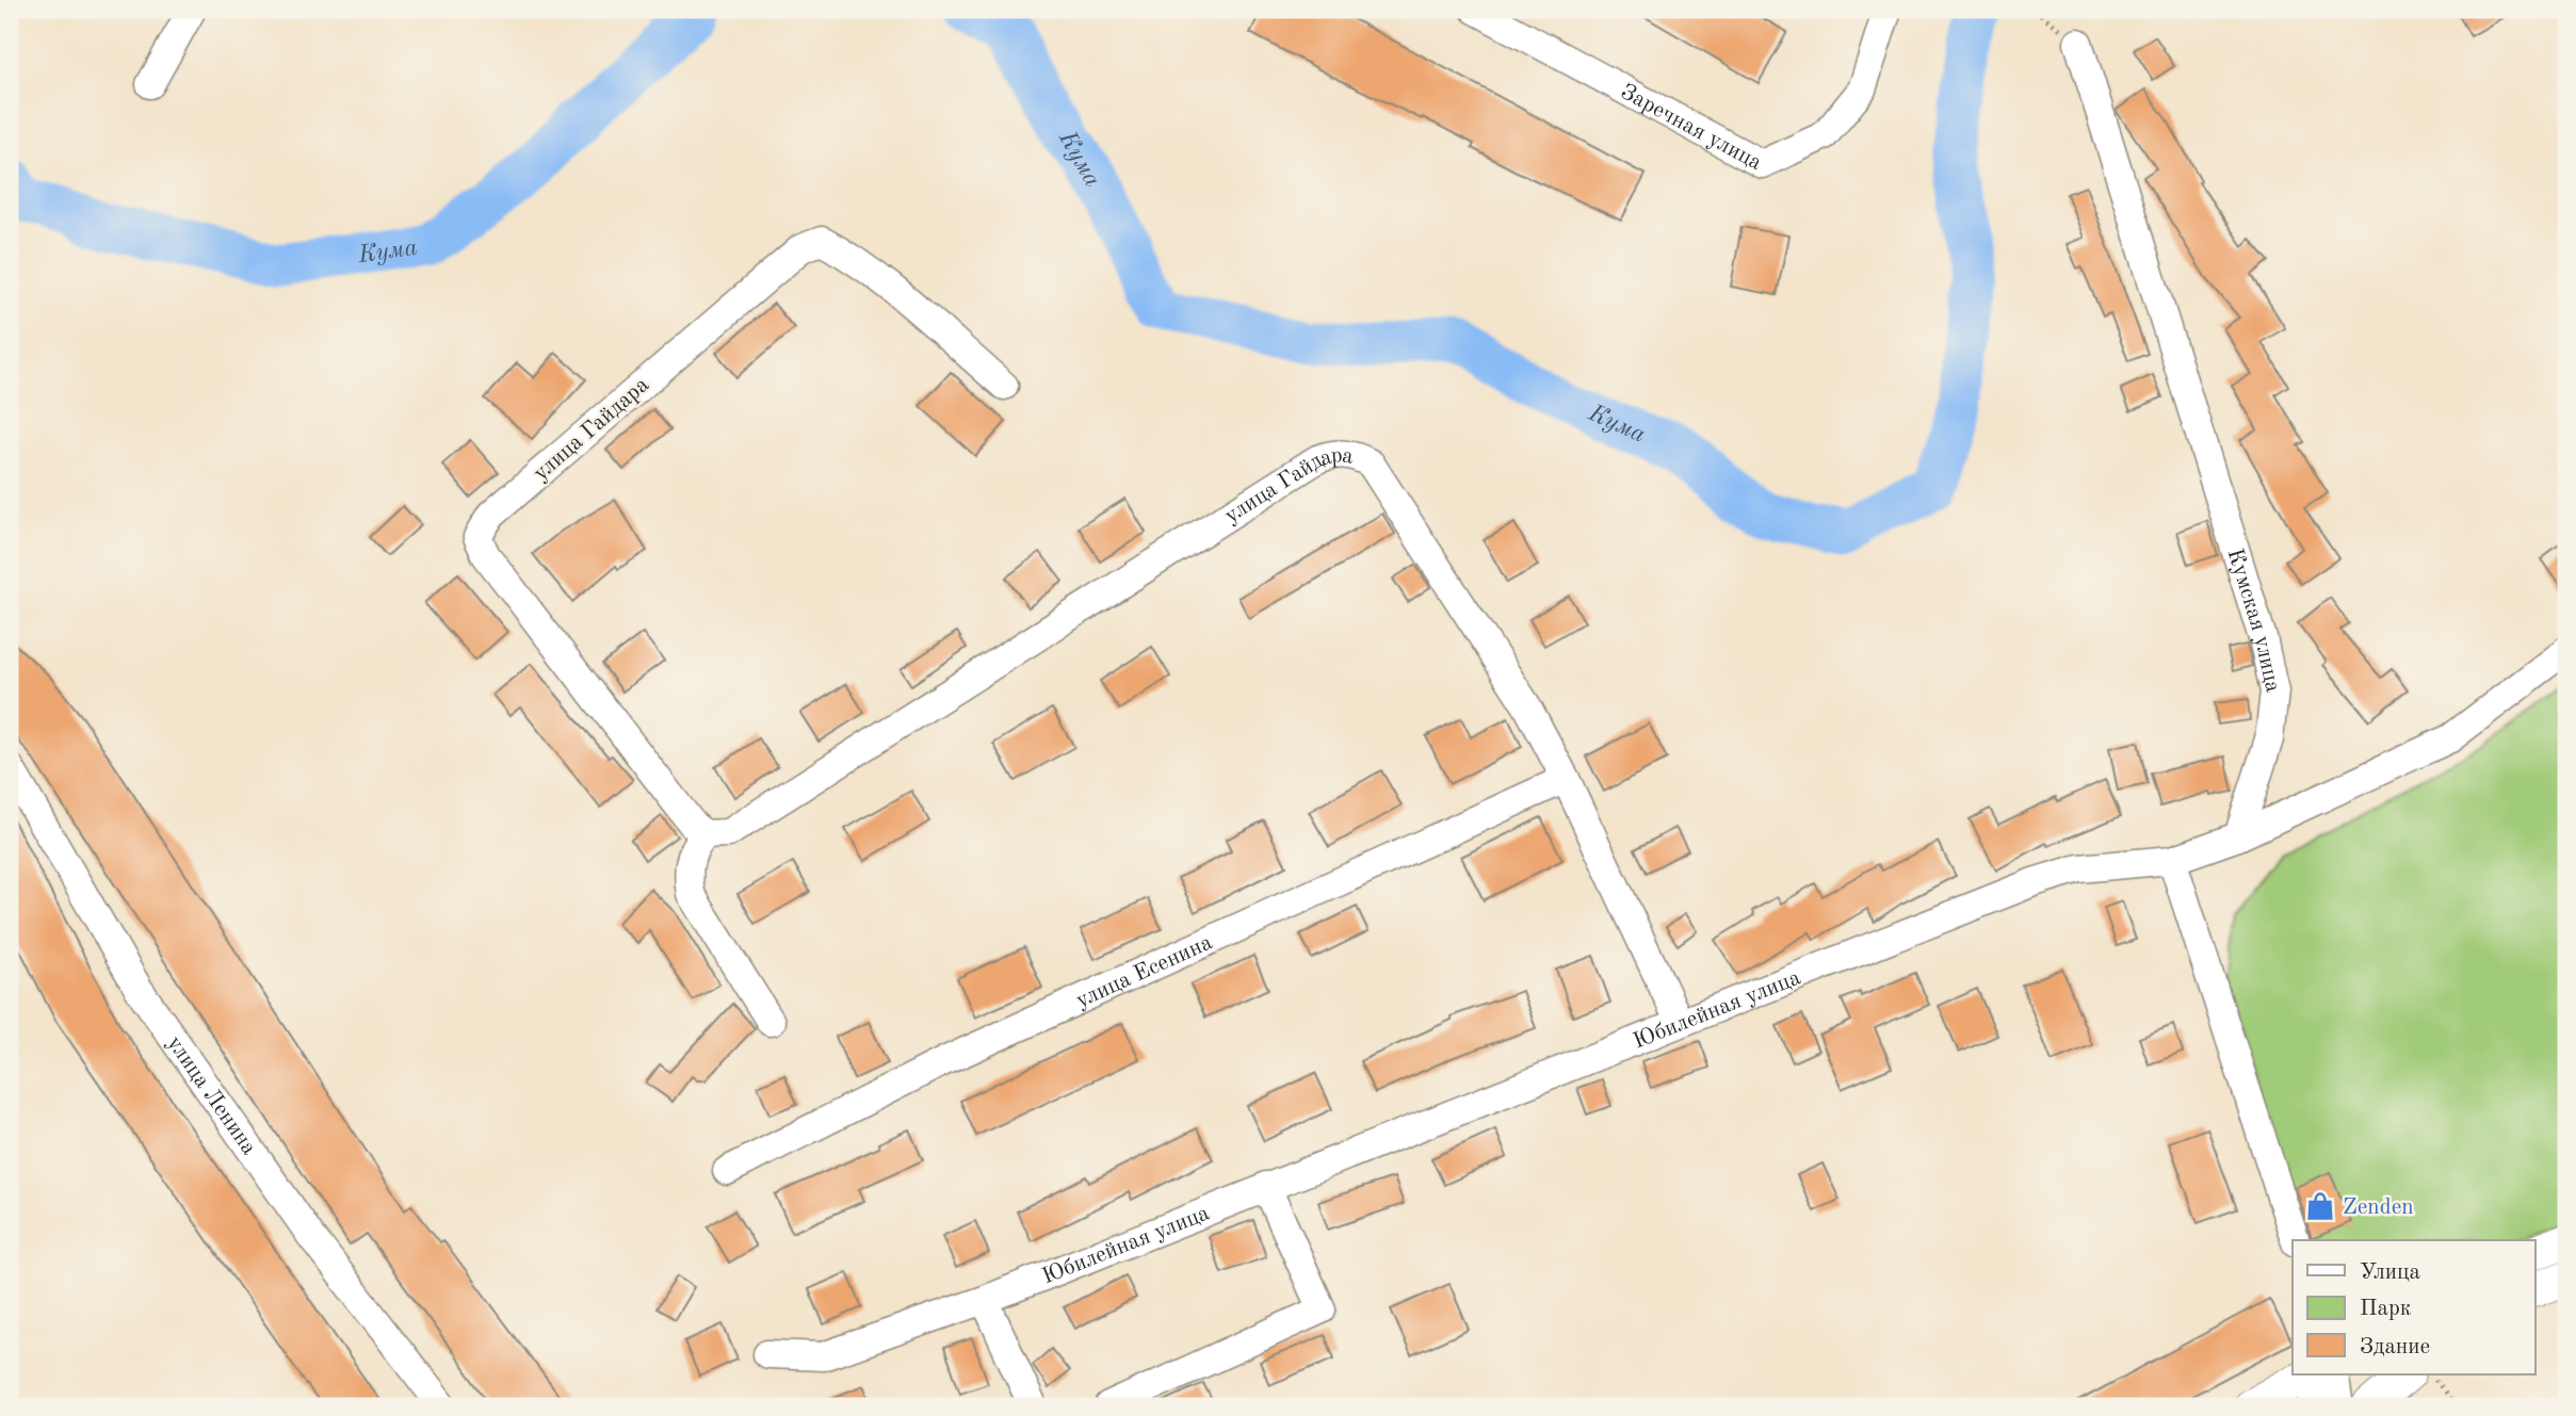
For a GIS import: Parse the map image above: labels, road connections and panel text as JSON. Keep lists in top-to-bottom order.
{
  "streets": {
    "street": [
      "Заречная улица",
      "улица Гайдара",
      "Кумская улица",
      "улица Есенина",
      "Юбилейная улица",
      "улица Ленина"
    ]
  },
  "crossings": [
    ["улица Гайдара", "улица Есенина"],
    ["улица Гайдара", "Юбилейная улица"],
    ["Кумская улица", "Юбилейная улица"]
  ],
  "water": ["Кума"],
  "places": {
    "shop": ["Zenden"]
  },
  "legend": ["Улица", "Парк", "Здание"]
}
